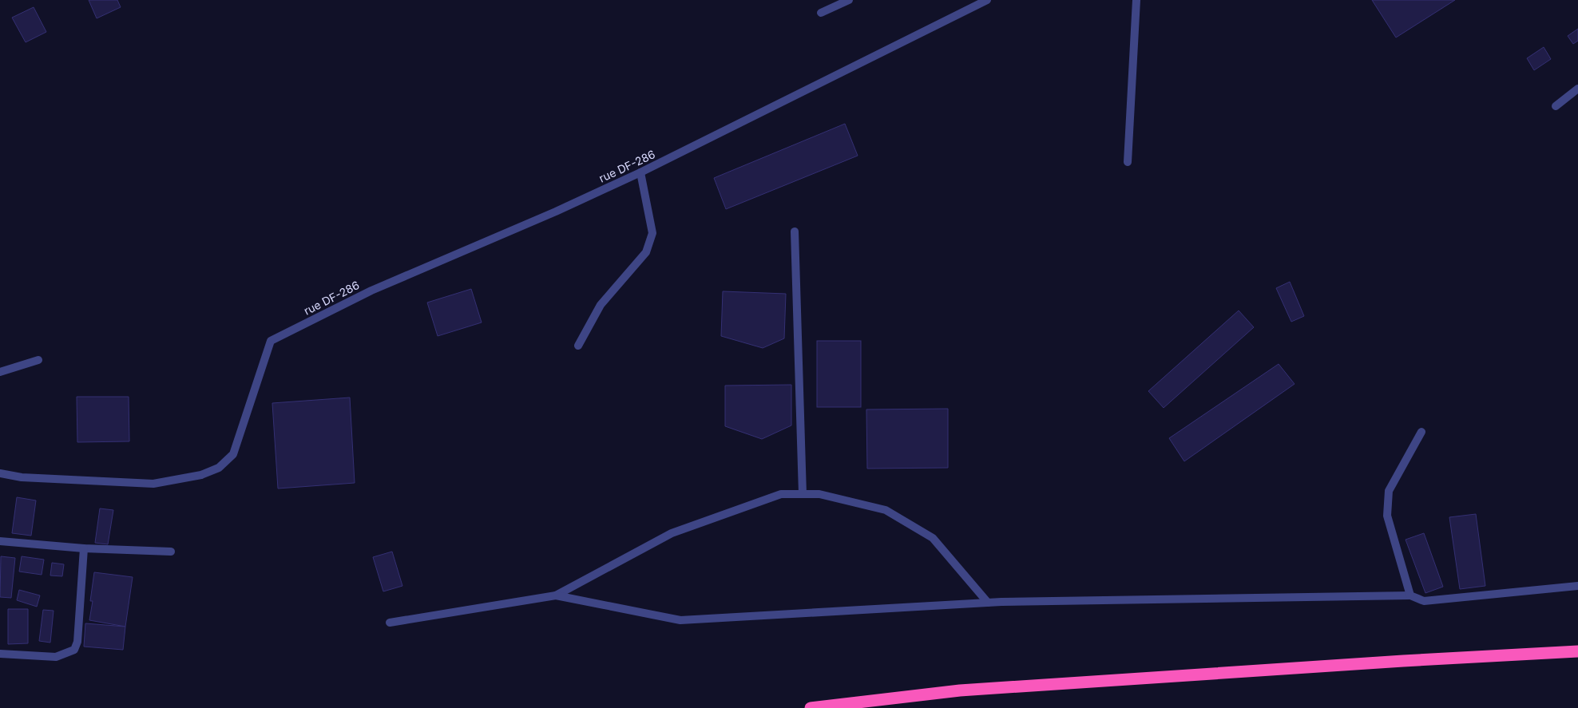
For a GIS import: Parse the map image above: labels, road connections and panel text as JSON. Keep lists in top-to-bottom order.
{
  "streets": {
    "street": ["rue DF-286"]
  }
}
